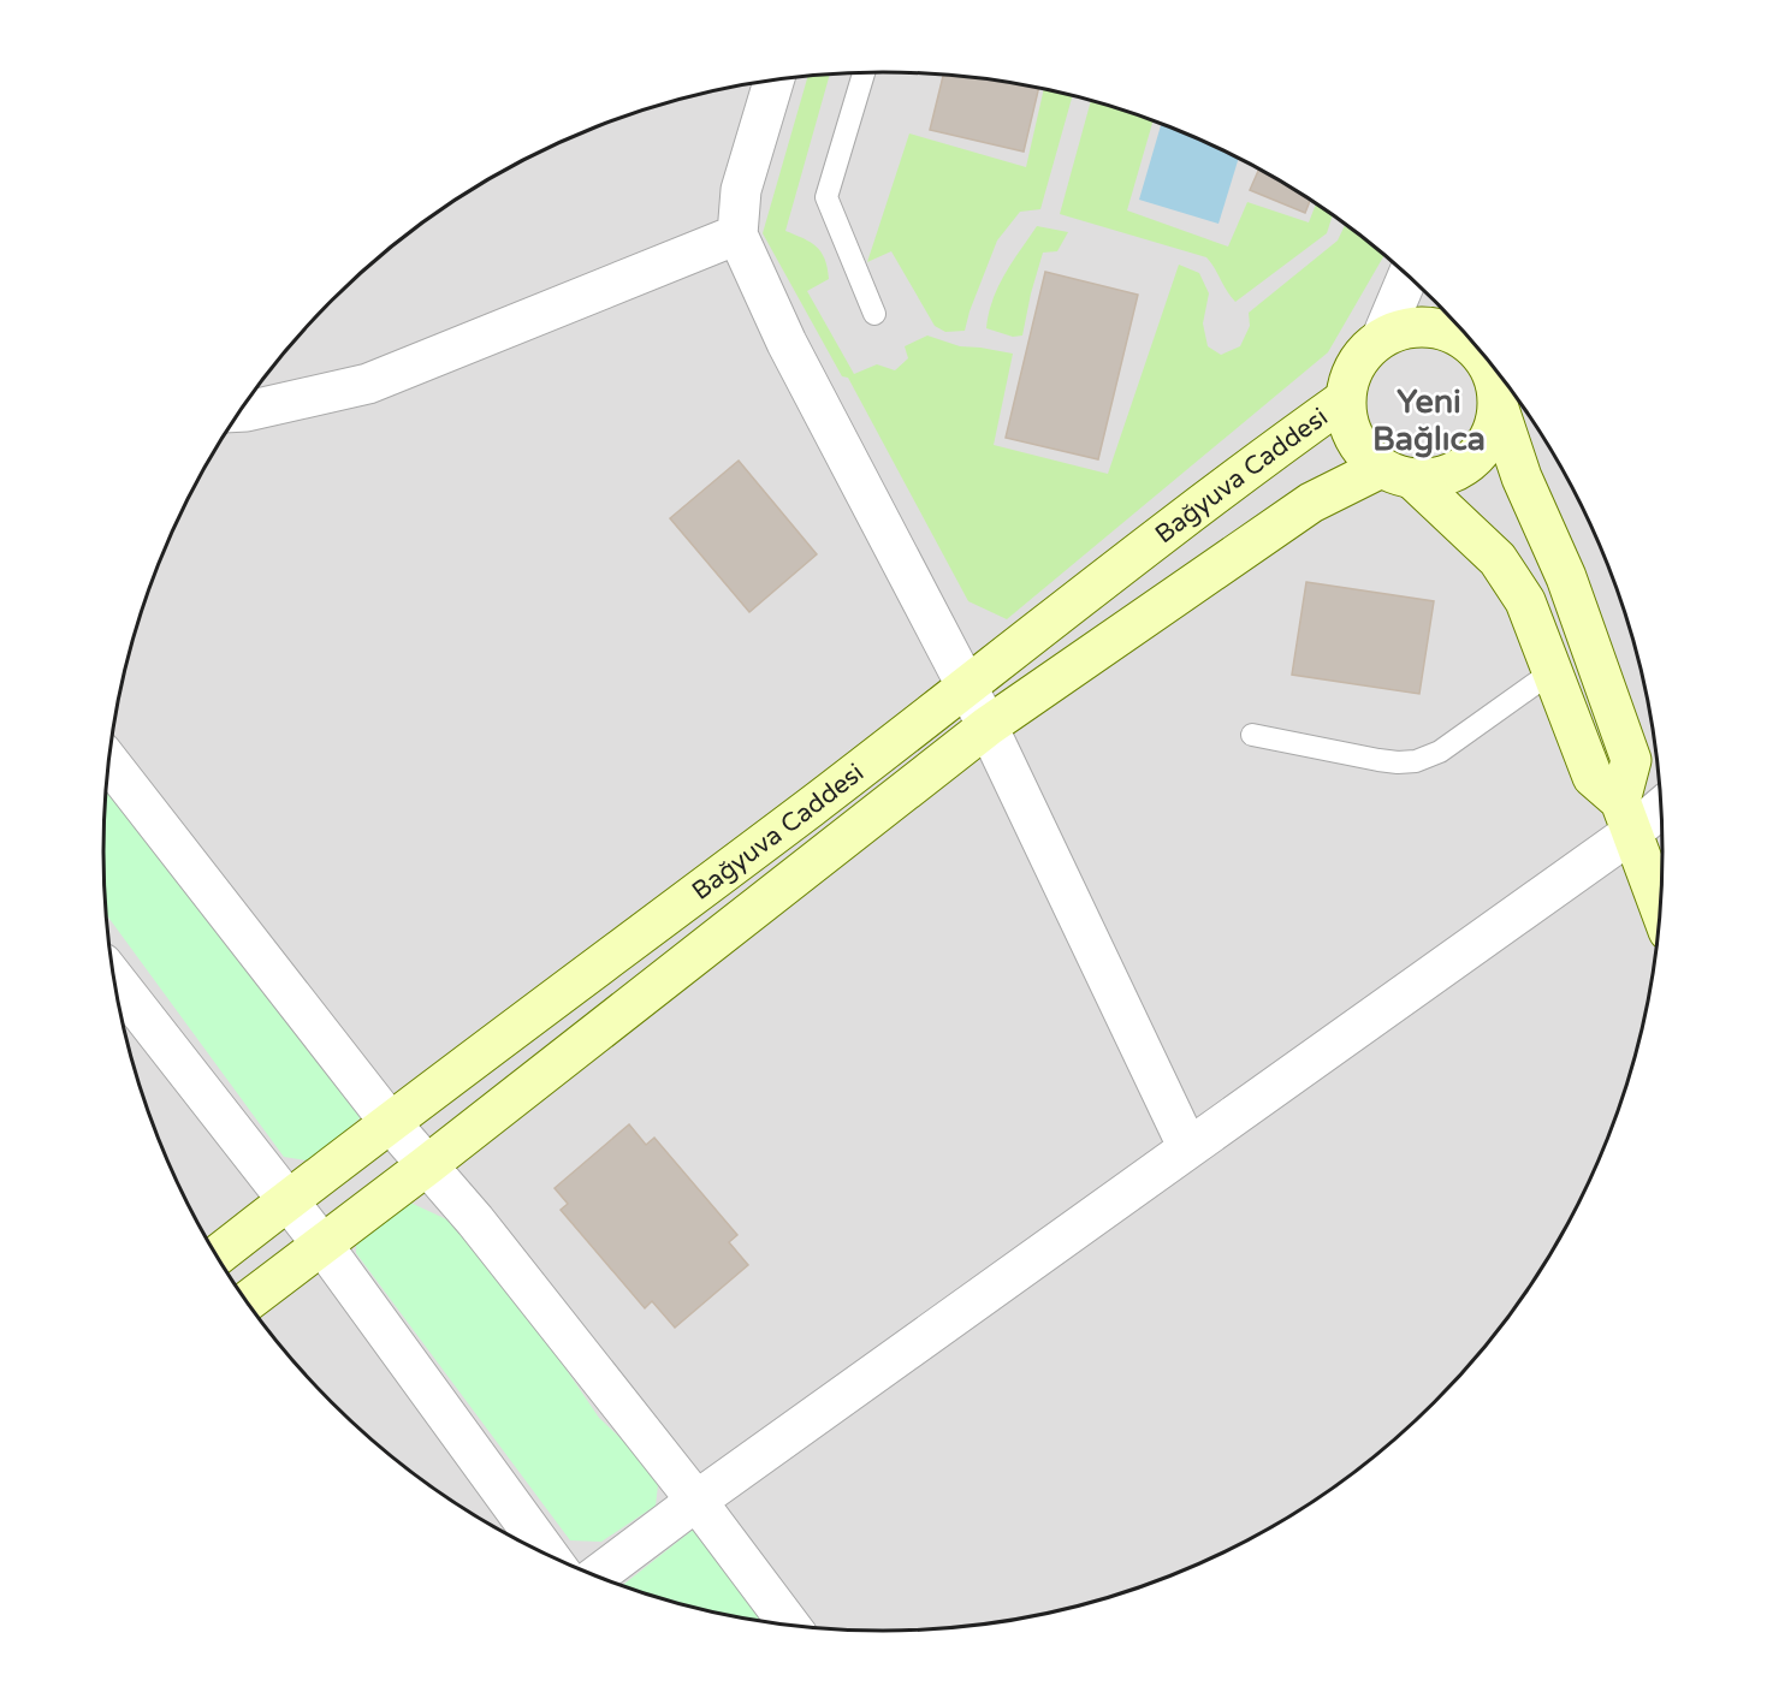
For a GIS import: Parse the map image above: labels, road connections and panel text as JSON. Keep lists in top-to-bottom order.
{
  "streets": {
    "street": ["Bağyuva Caddesi"]
  },
  "districts": ["Yeni Bağlıca"]
}
